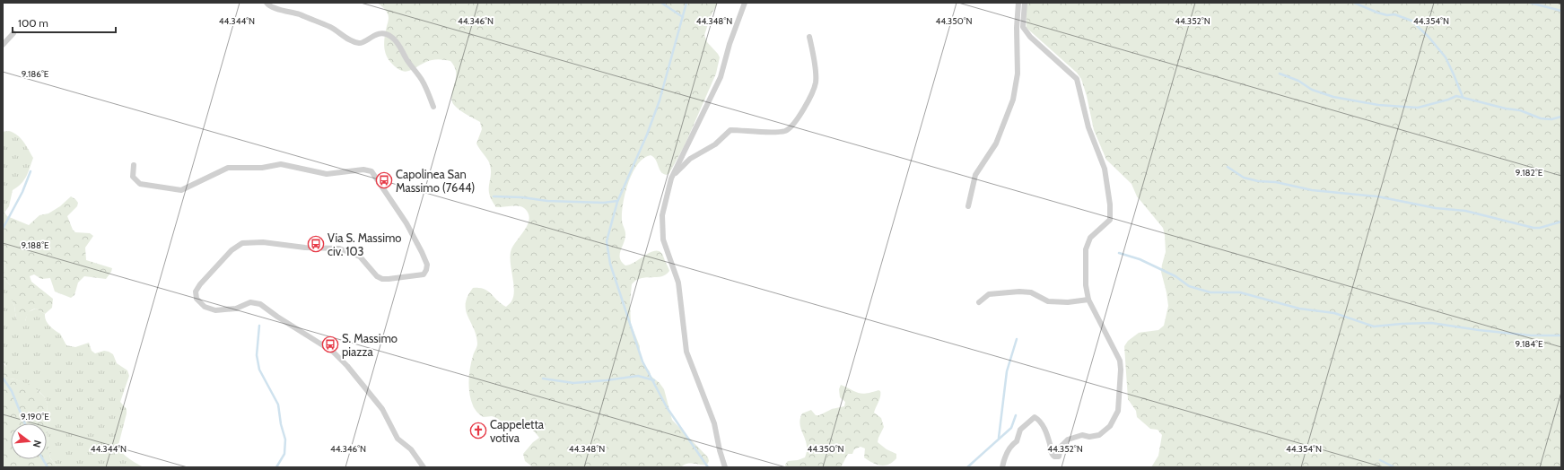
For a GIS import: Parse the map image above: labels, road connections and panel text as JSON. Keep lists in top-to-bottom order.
{
  "places": {
    "bus stop": ["Capolinea San Massimo (7644)", "Via S. Massimo civ. 103", "S. Massimo piazza"],
    "church": ["Cappeletta votiva"]
  },
  "scale_bar": "100 m",
  "north": "right",
  "coordinates": [
    "44.344°N",
    "44.346°N",
    "44.348°N",
    "44.350°N",
    "44.352°N",
    "44.354°N",
    "9.186°E",
    "9.182°E",
    "9.188°E",
    "9.184°E",
    "9.190°E"
  ]
}
